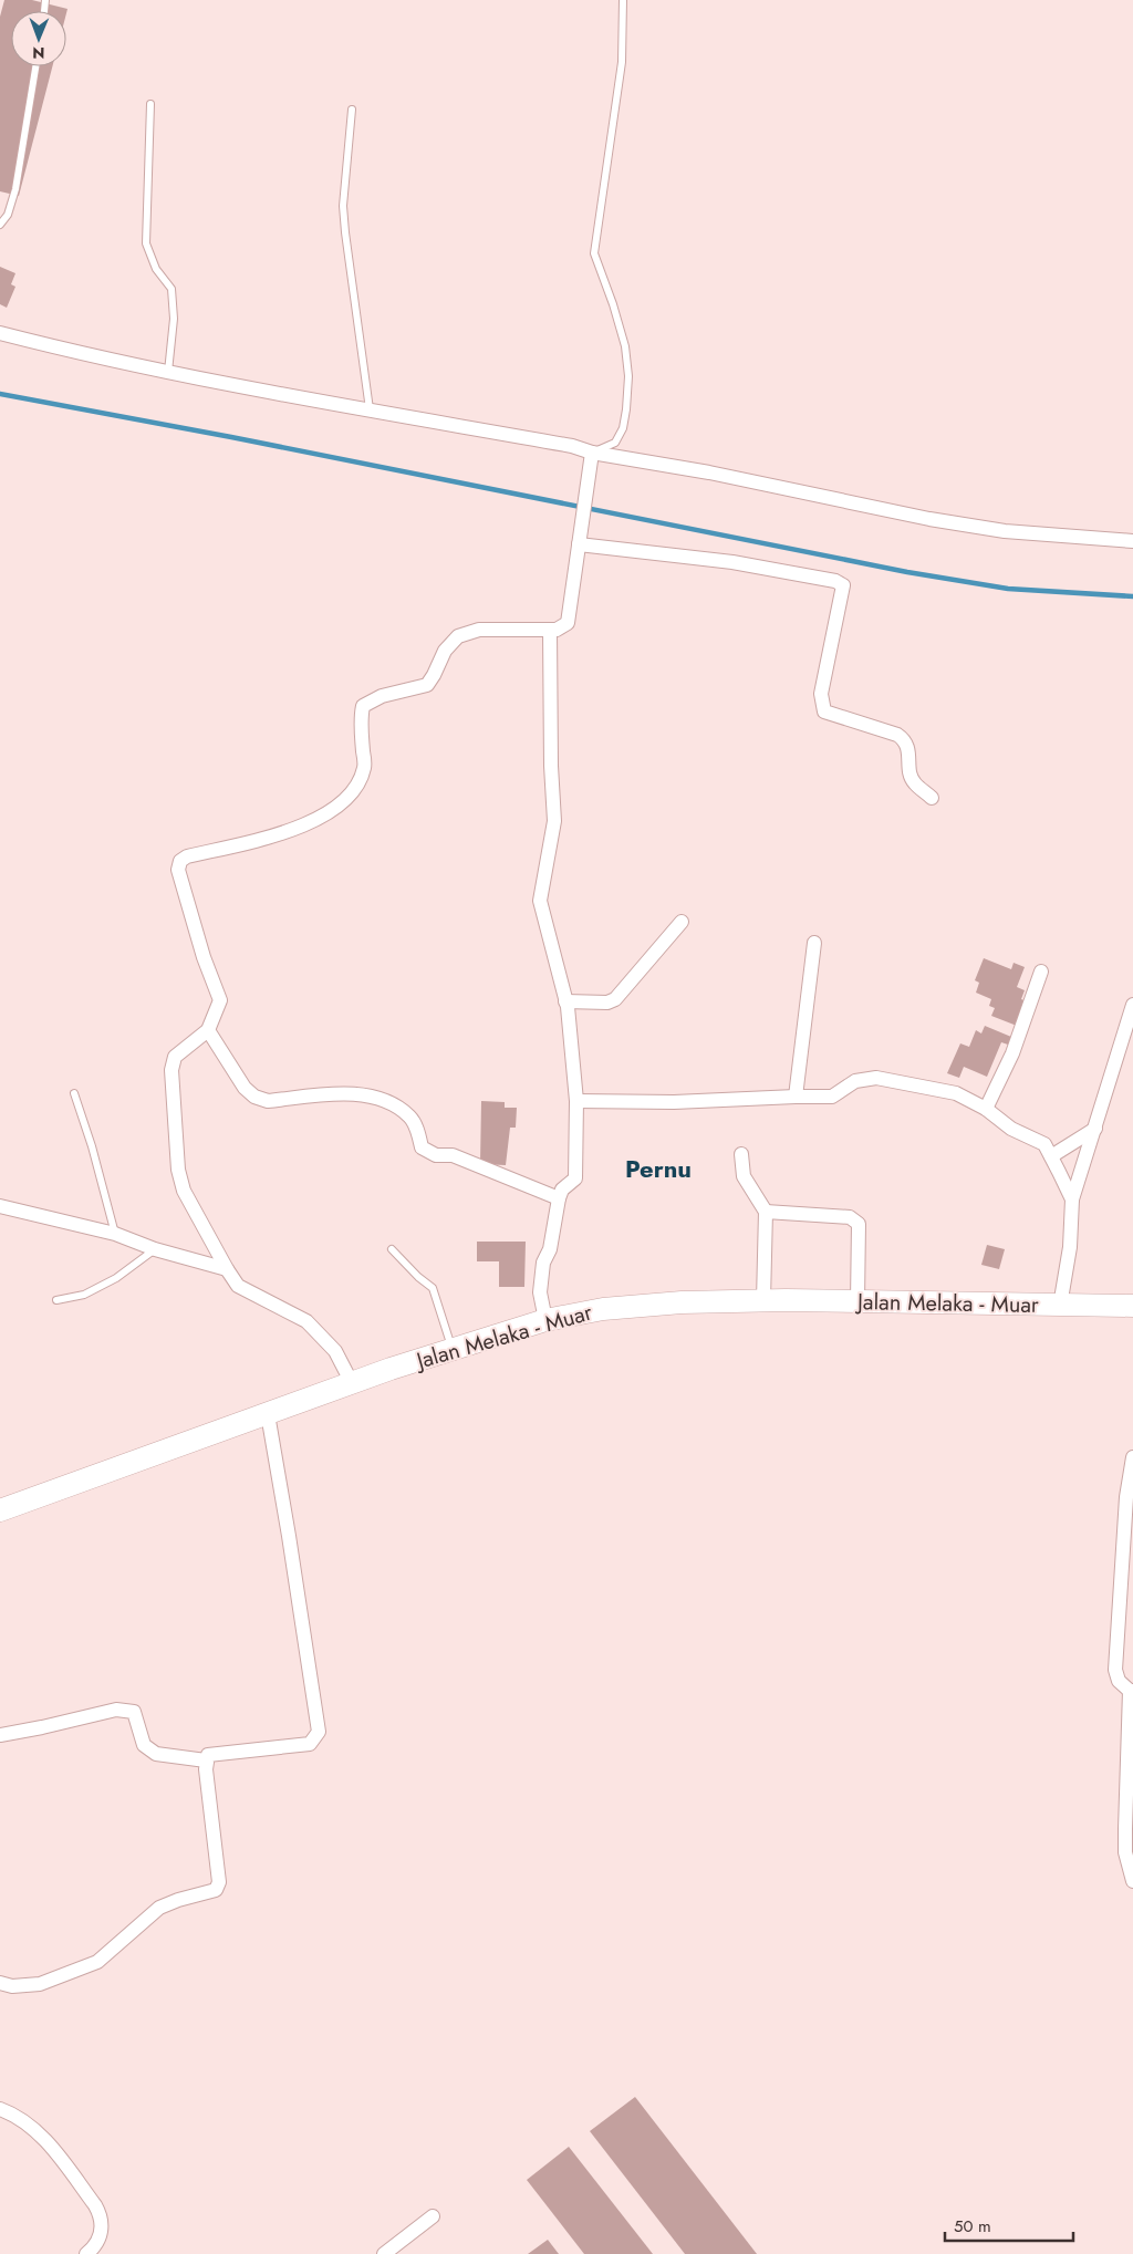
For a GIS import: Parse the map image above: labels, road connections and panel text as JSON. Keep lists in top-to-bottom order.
{
  "streets": {
    "main road": ["Jalan Melaka - Muar"]
  },
  "districts": ["Pernu"],
  "scale_bar": "50 m",
  "north": "bottom"
}
